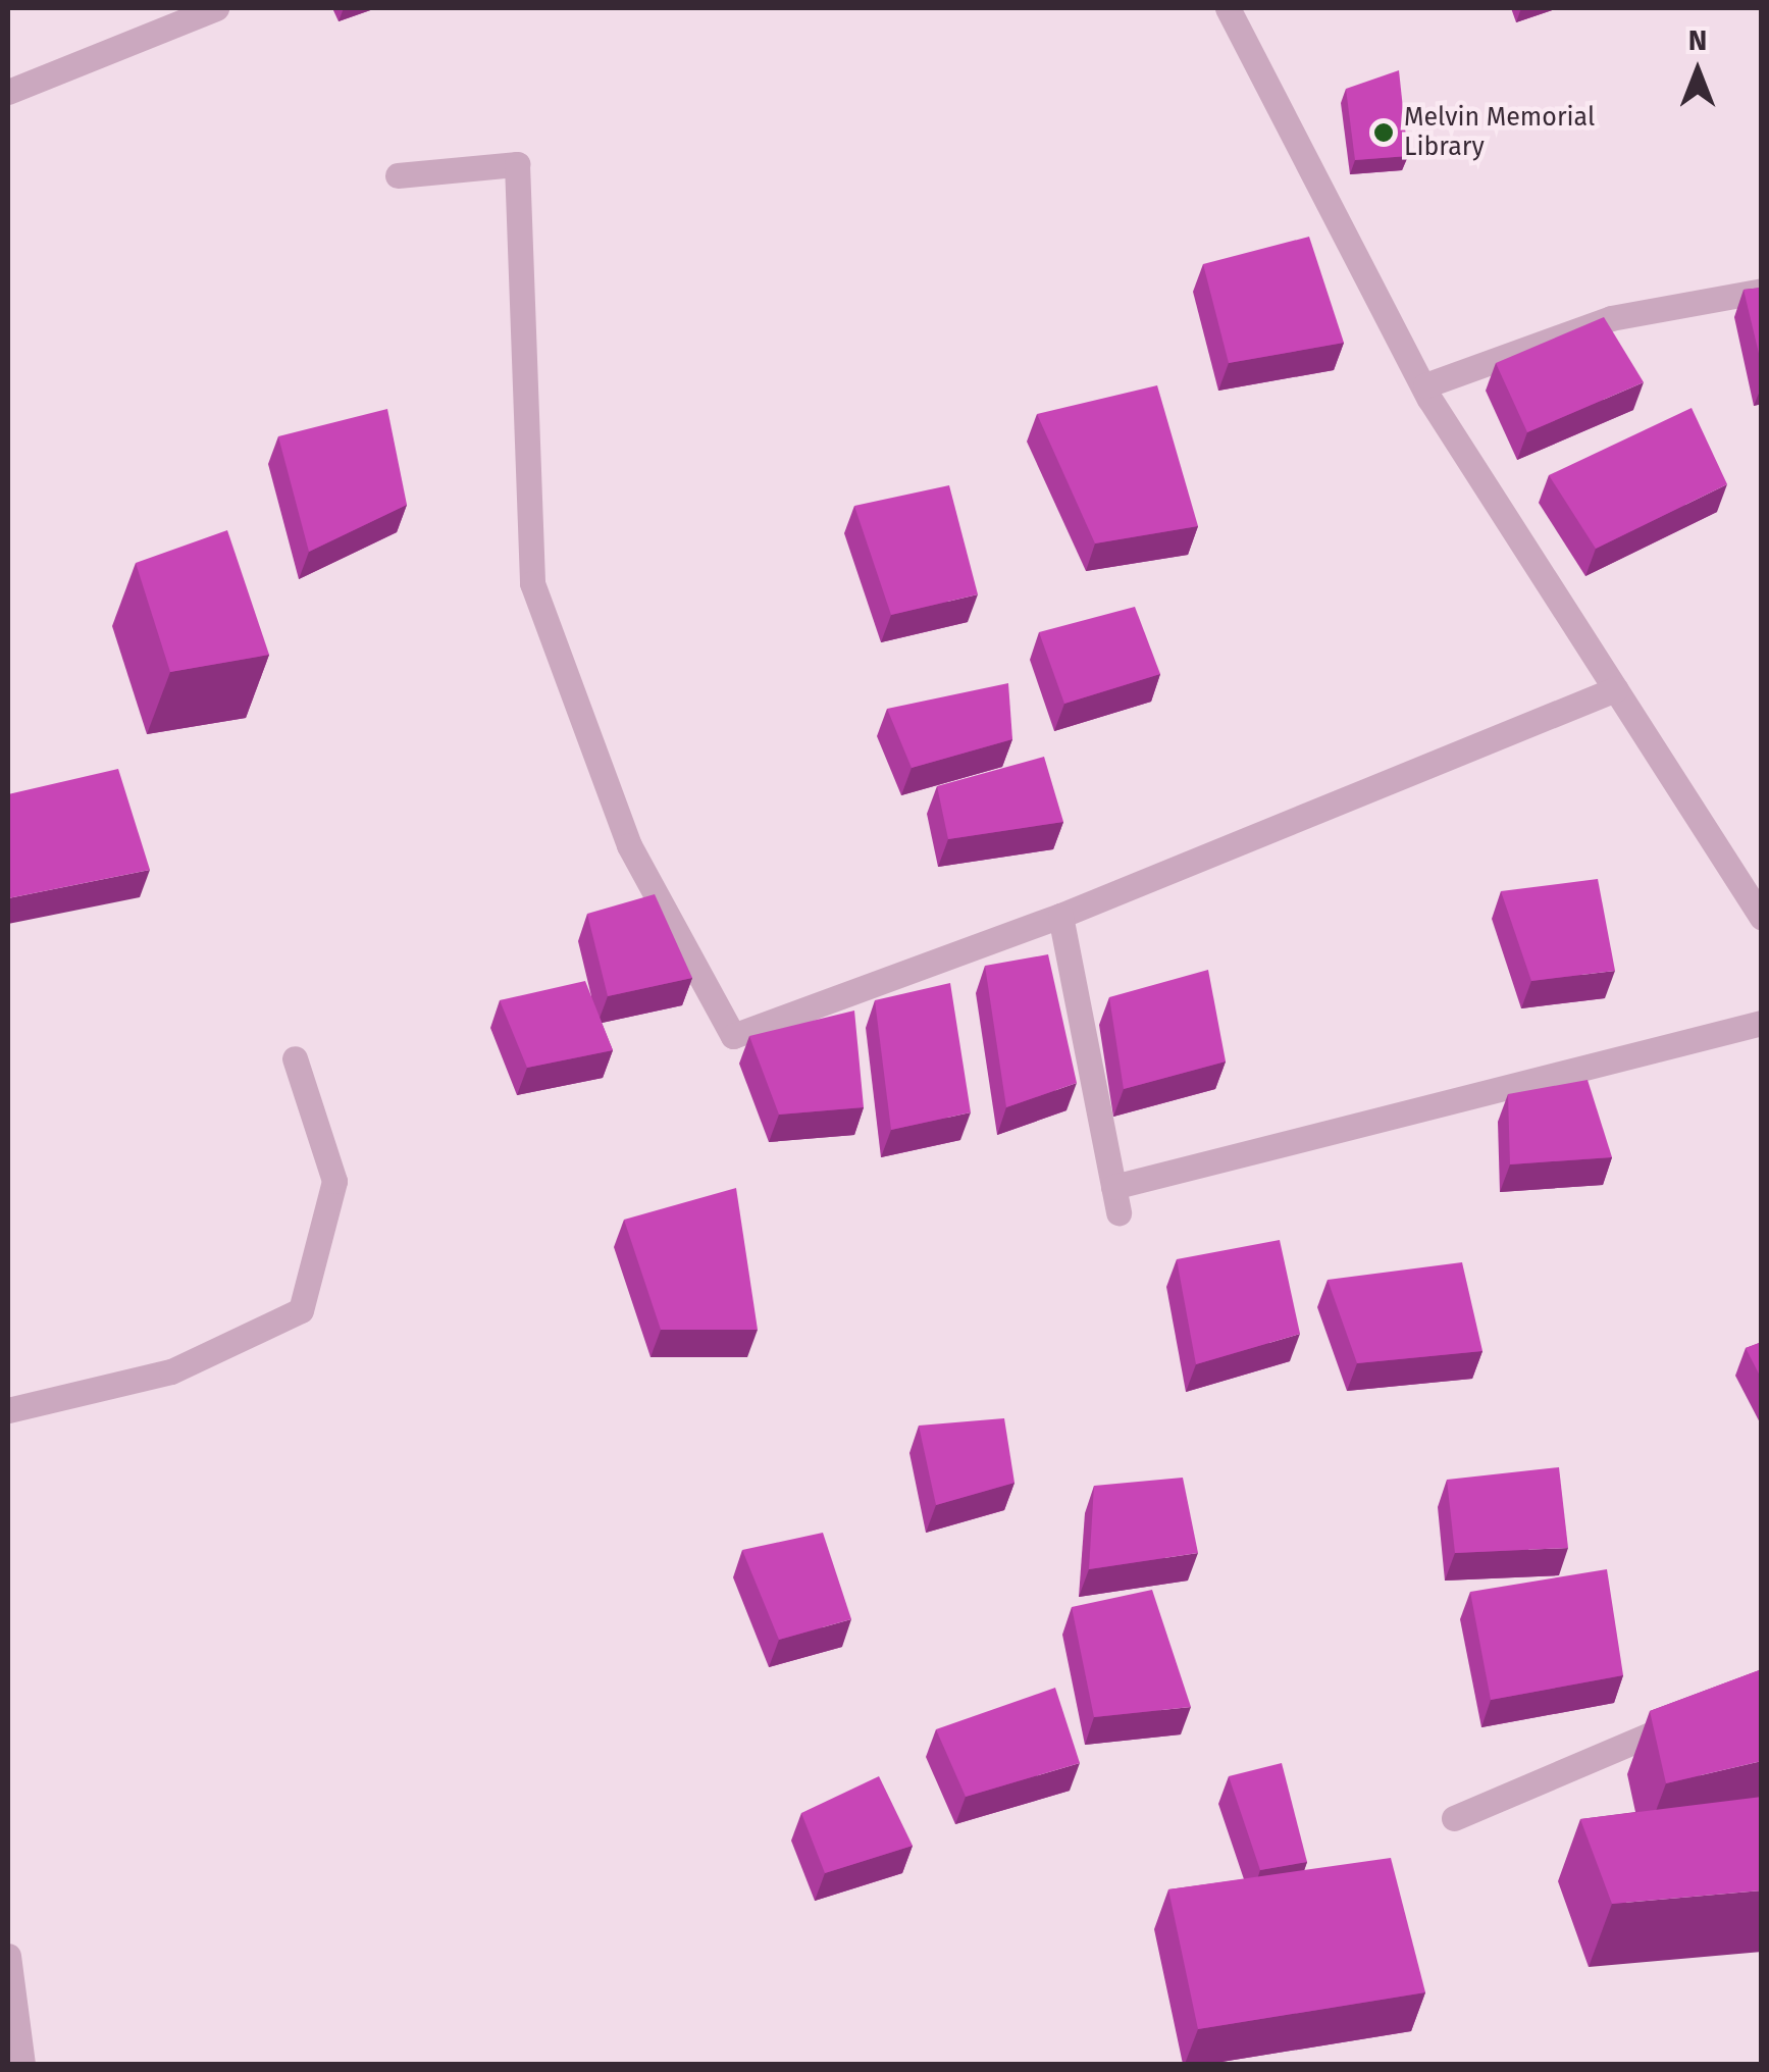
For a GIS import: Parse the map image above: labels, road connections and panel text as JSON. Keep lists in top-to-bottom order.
{
  "places": ["Melvin Memorial Library"],
  "north": "top"
}
